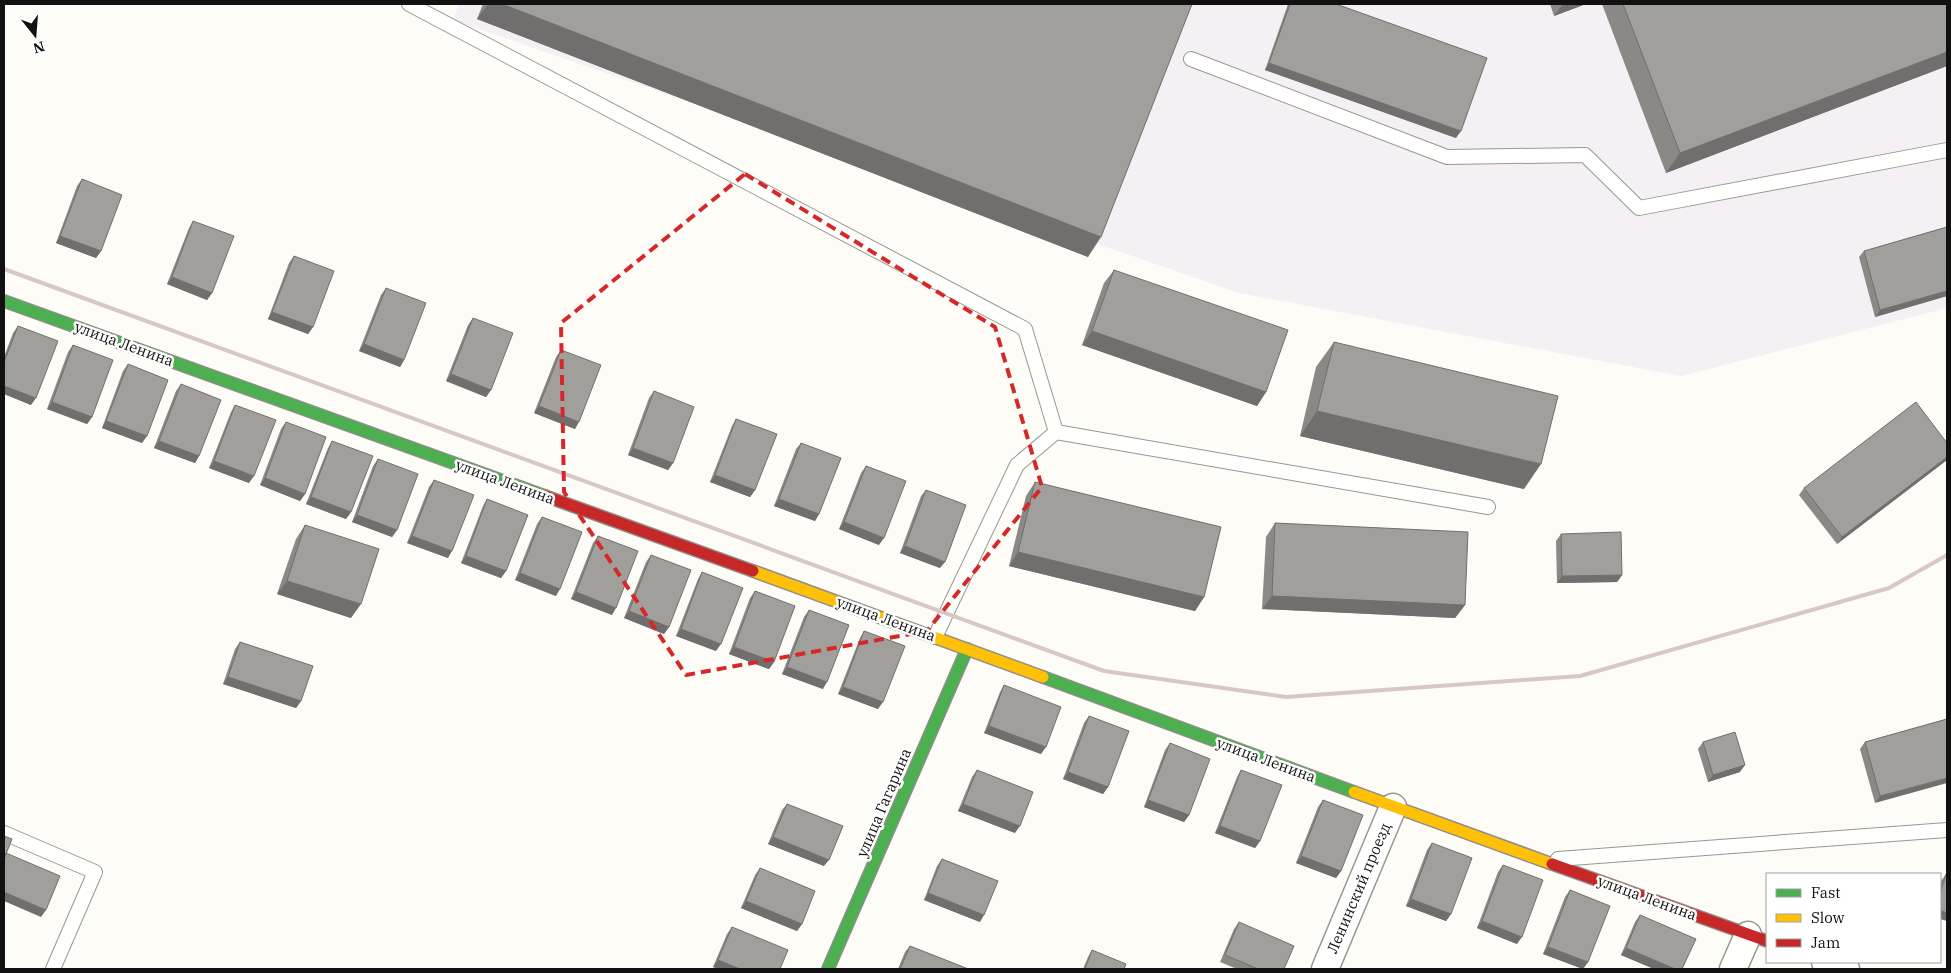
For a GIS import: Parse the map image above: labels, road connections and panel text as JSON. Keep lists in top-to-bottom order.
{
  "streets": {
    "street": ["улица Ленина", "улица Гагарина", "Ленинский проезд"]
  },
  "crossings": [
    ["улица Ленина", "улица Гагарина"],
    ["улица Ленина", "Ленинский проезд"]
  ],
  "legend": ["Fast", "Slow", "Jam"],
  "north": "bottom"
}
